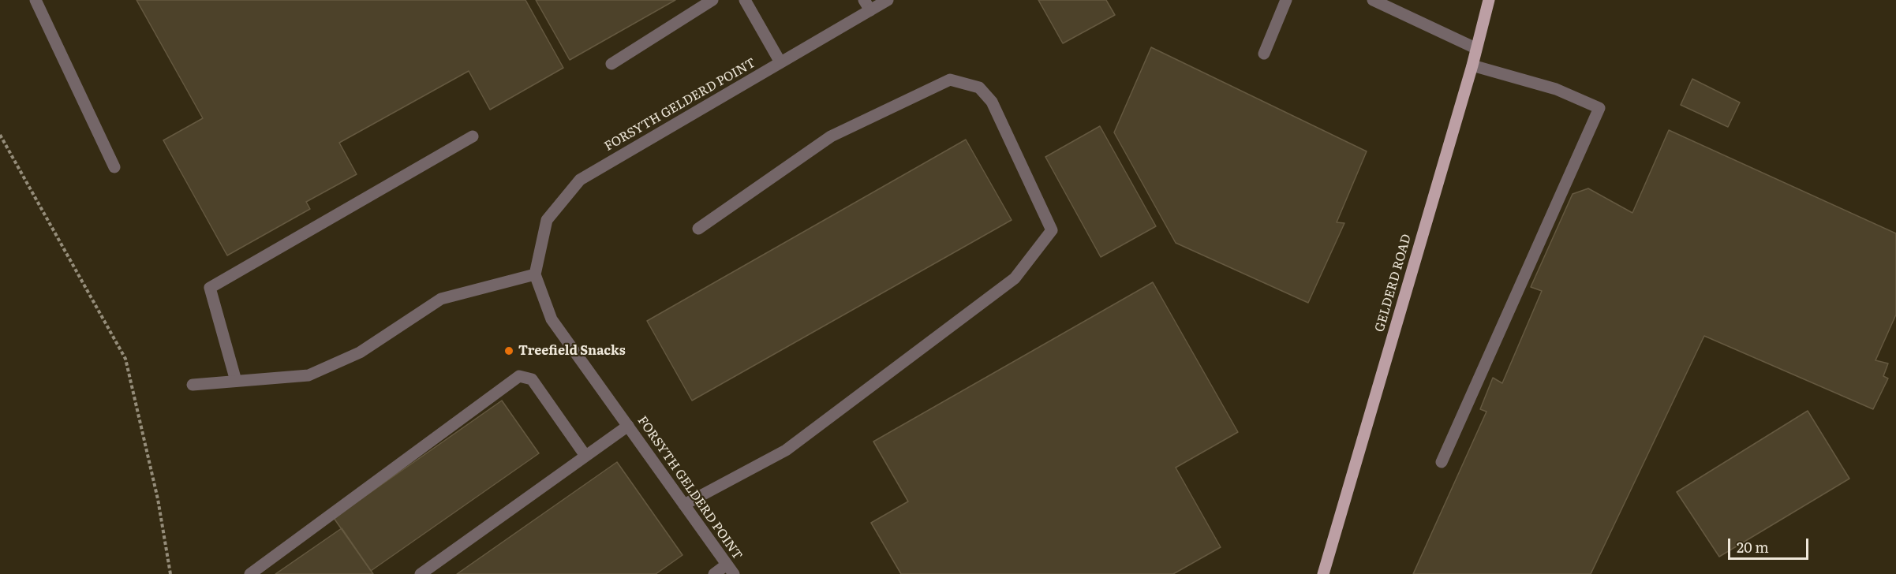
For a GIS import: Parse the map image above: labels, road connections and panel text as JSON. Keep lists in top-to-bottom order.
{
  "streets": {
    "main road": ["GELDERD ROAD"],
    "street": ["FORSYTH GELDERD POINT"]
  },
  "places": ["Treefield Snacks"],
  "scale_bar": "20 m"
}
